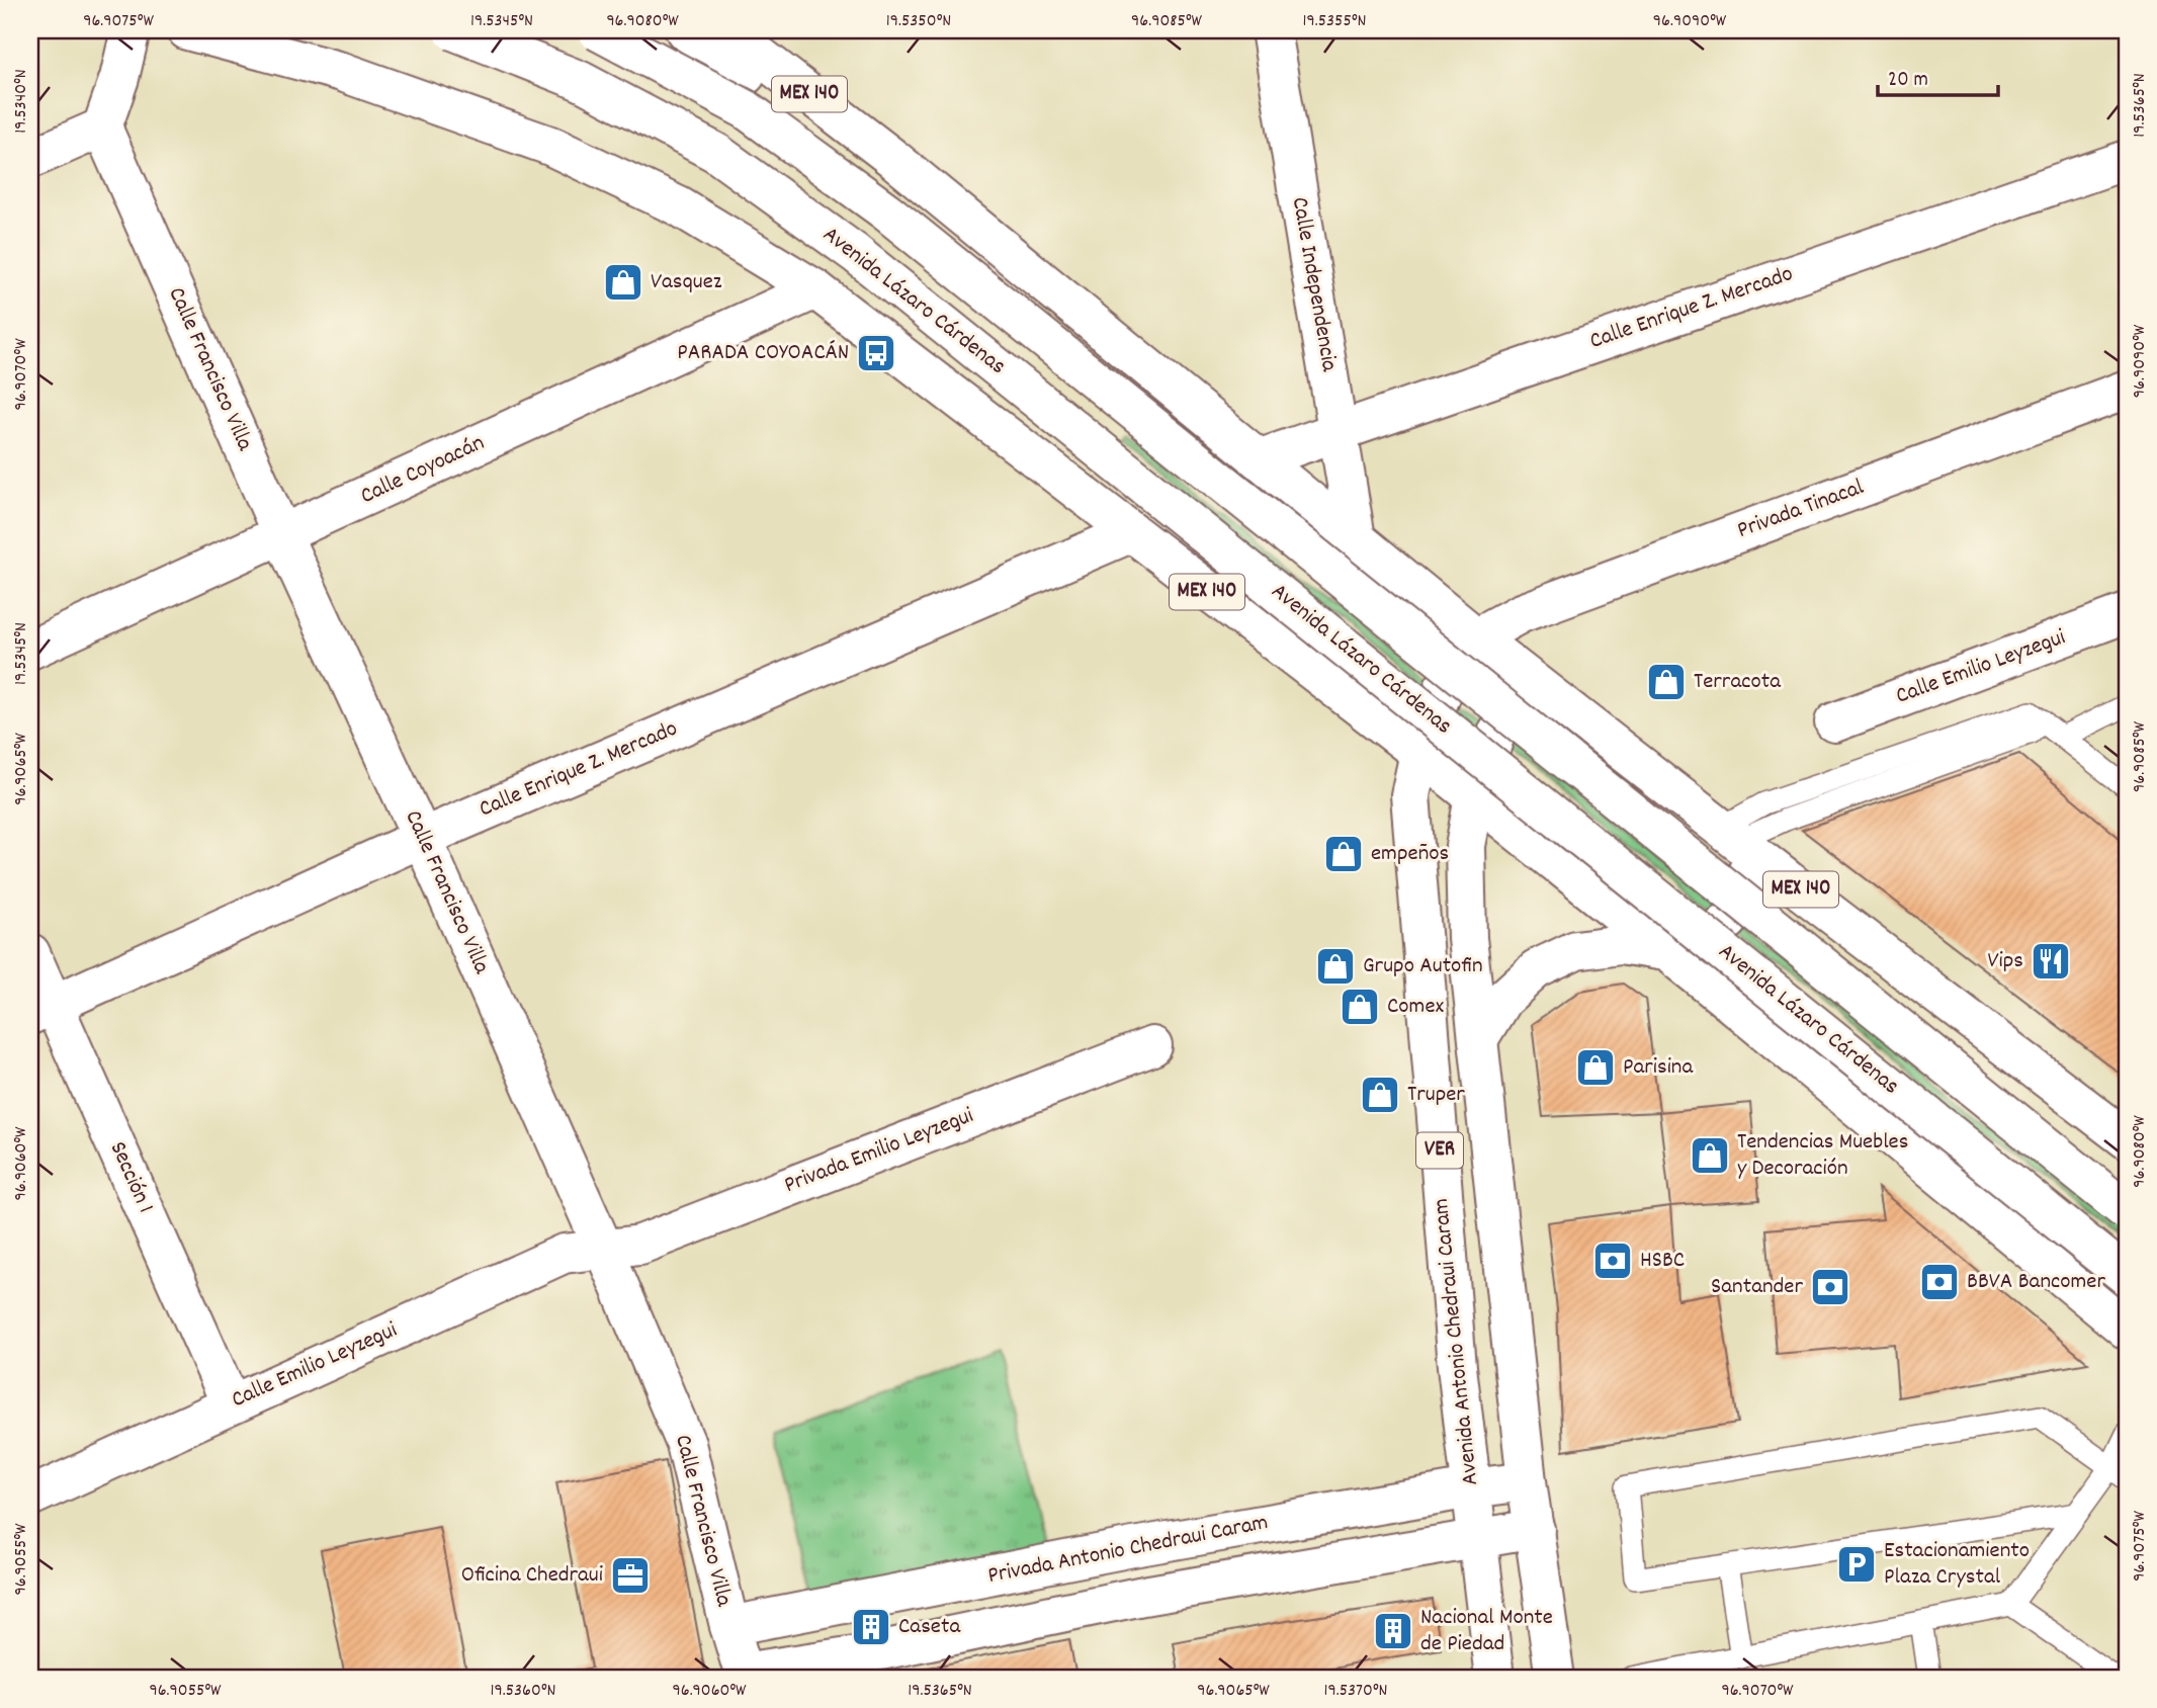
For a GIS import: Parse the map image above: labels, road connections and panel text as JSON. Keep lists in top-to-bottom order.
{
  "streets": {
    "main road": [
      "MEX 140",
      "Calle Independencia",
      "Avenida Lázaro Cárdenas",
      "Calle Enrique Z. Mercado",
      "Calle Francisco Villa",
      "Calle Coyoacán",
      "Privada Tinacal",
      "Calle Emilio Leyzegui",
      "VER",
      "Privada Emilio Leyzegui",
      "Sección 1",
      "Avenida Antonio Chedraui Caram",
      "Privada Antonio Chedraui Caram"
    ]
  },
  "crossings": [
    ["MEX 140", "Calle Independencia"],
    ["MEX 140", "Calle Enrique Z. Mercado"],
    ["MEX 140", "Calle Coyoacán"],
    ["MEX 140", "Privada Tinacal"],
    ["MEX 140", "VER"],
    ["MEX 140", "Avenida Antonio Chedraui Caram"],
    ["Calle Independencia", "Calle Enrique Z. Mercado"],
    ["Calle Enrique Z. Mercado", "Calle Francisco Villa"],
    ["Calle Enrique Z. Mercado", "Sección 1"],
    ["Calle Francisco Villa", "Calle Coyoacán"],
    ["Calle Francisco Villa", "Calle Emilio Leyzegui"],
    ["Calle Francisco Villa", "Privada Emilio Leyzegui"],
    ["Calle Francisco Villa", "Privada Antonio Chedraui Caram"],
    ["Privada Tinacal", "Avenida Antonio Chedraui Caram"],
    ["Calle Emilio Leyzegui", "Privada Emilio Leyzegui"],
    ["Calle Emilio Leyzegui", "Sección 1"],
    ["VER", "Privada Antonio Chedraui Caram"],
    ["Avenida Antonio Chedraui Caram", "Privada Antonio Chedraui Caram"]
  ],
  "places": {
    "shop": [
      "Vasquez",
      "Terracota",
      "empeños",
      "Grupo Autofin",
      "Comex",
      "Parisina",
      "Truper",
      "Tendencias Muebles y Decoración"
    ],
    "bus stop": ["PARADA COYOACÁN"],
    "restaurant": ["Vips"],
    "bank": ["HSBC", "BBVA Bancomer", "Santander"],
    "parking": ["Estacionamiento Plaza Crystal"],
    "office": ["Oficina Chedraui"],
    "building": ["Caseta", "Nacional Monte de Piedad"]
  },
  "scale_bar": "20 m",
  "coordinates": [
    "96.9075°W",
    "19.5345°N",
    "96.9080°W",
    "19.5350°N",
    "96.9085°W",
    "19.5355°N",
    "96.9090°W",
    "19.5340°N",
    "19.5365°N",
    "96.9070°W",
    "96.9065°W",
    "96.9060°W",
    "96.9055°W",
    "19.5360°N",
    "19.5370°N"
  ]
}
